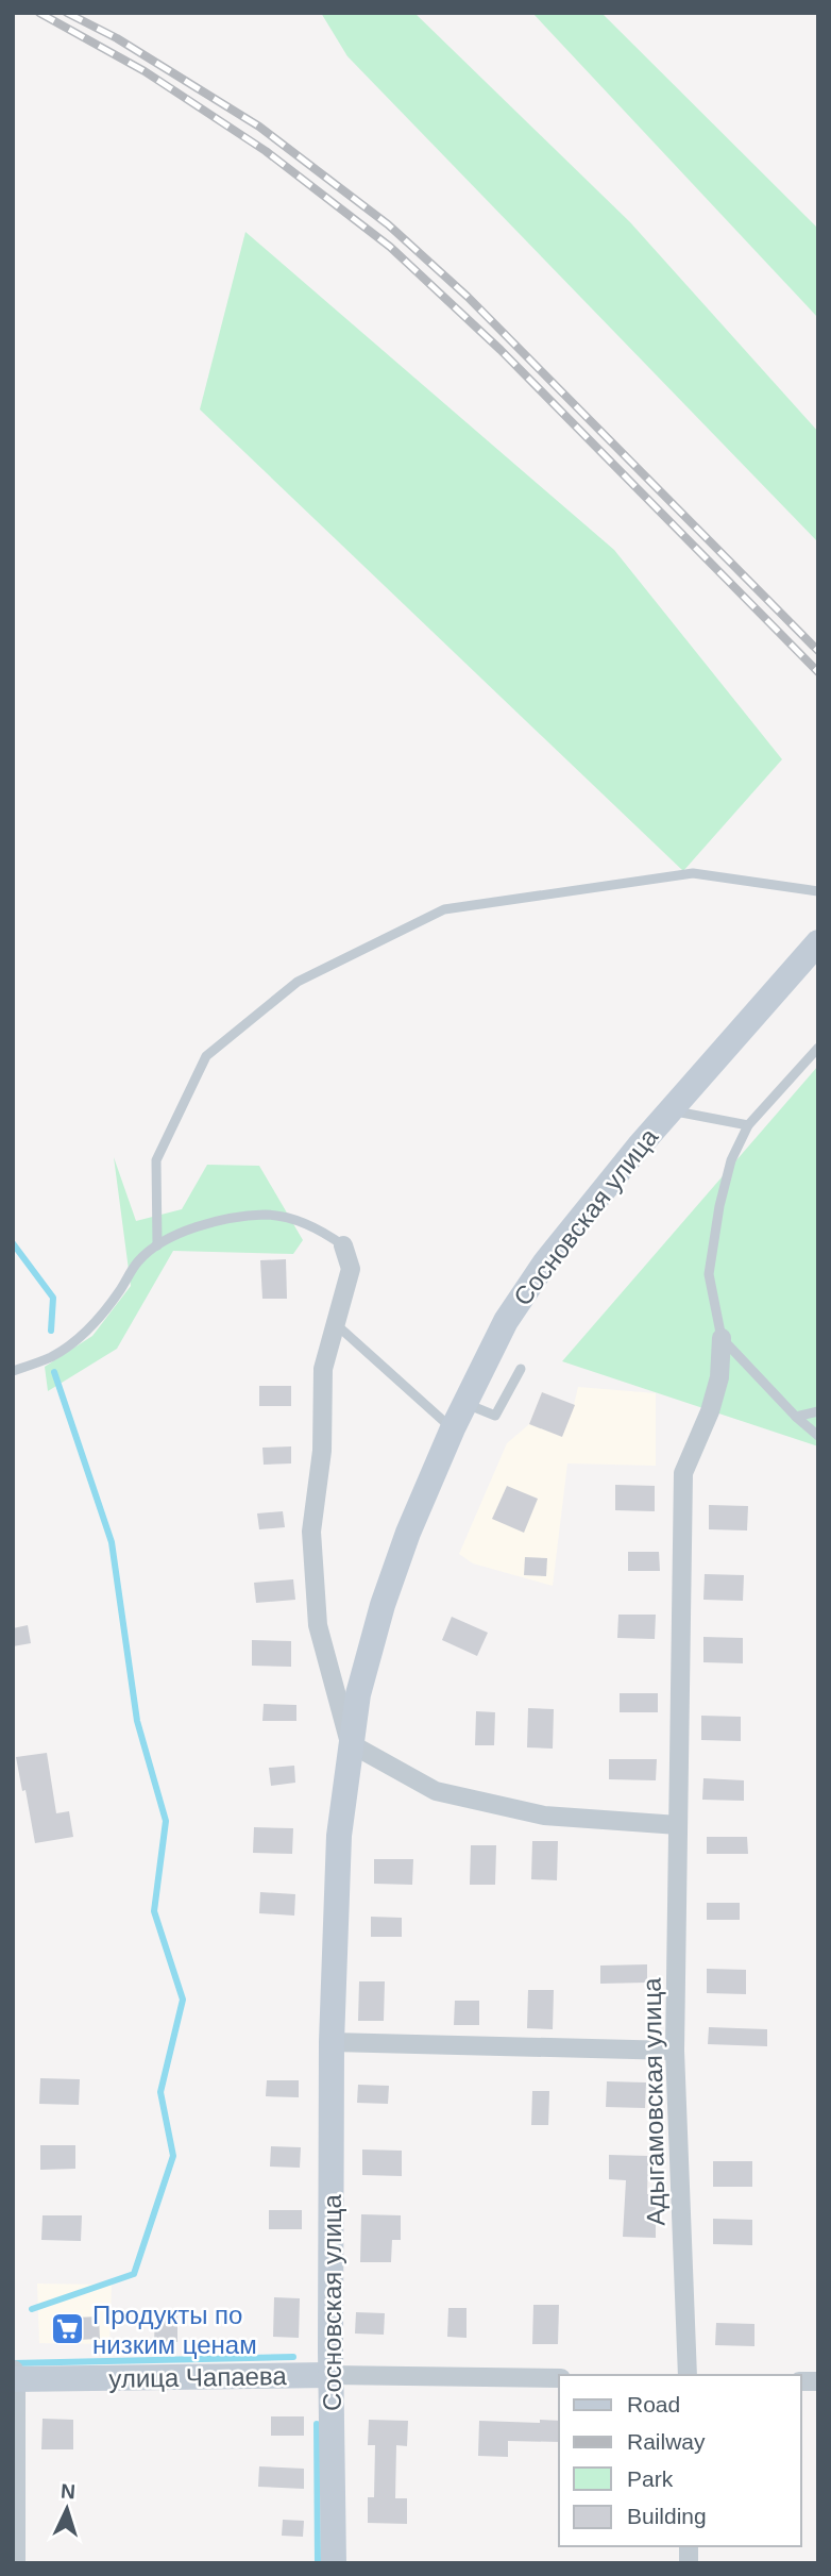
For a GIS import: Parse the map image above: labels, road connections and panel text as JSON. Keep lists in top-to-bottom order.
{
  "streets": {
    "main road": ["Сосновская улица", "улица Чапаева"],
    "street": ["Адыгамовская улица"]
  },
  "crossings": [
    ["Сосновская улица", "улица Чапаева"]
  ],
  "places": {
    "supermarket": ["Продукты по низким ценам"]
  },
  "legend": [
    "Road",
    "Railway",
    "Park",
    "Building"
  ],
  "north": "top"
}
